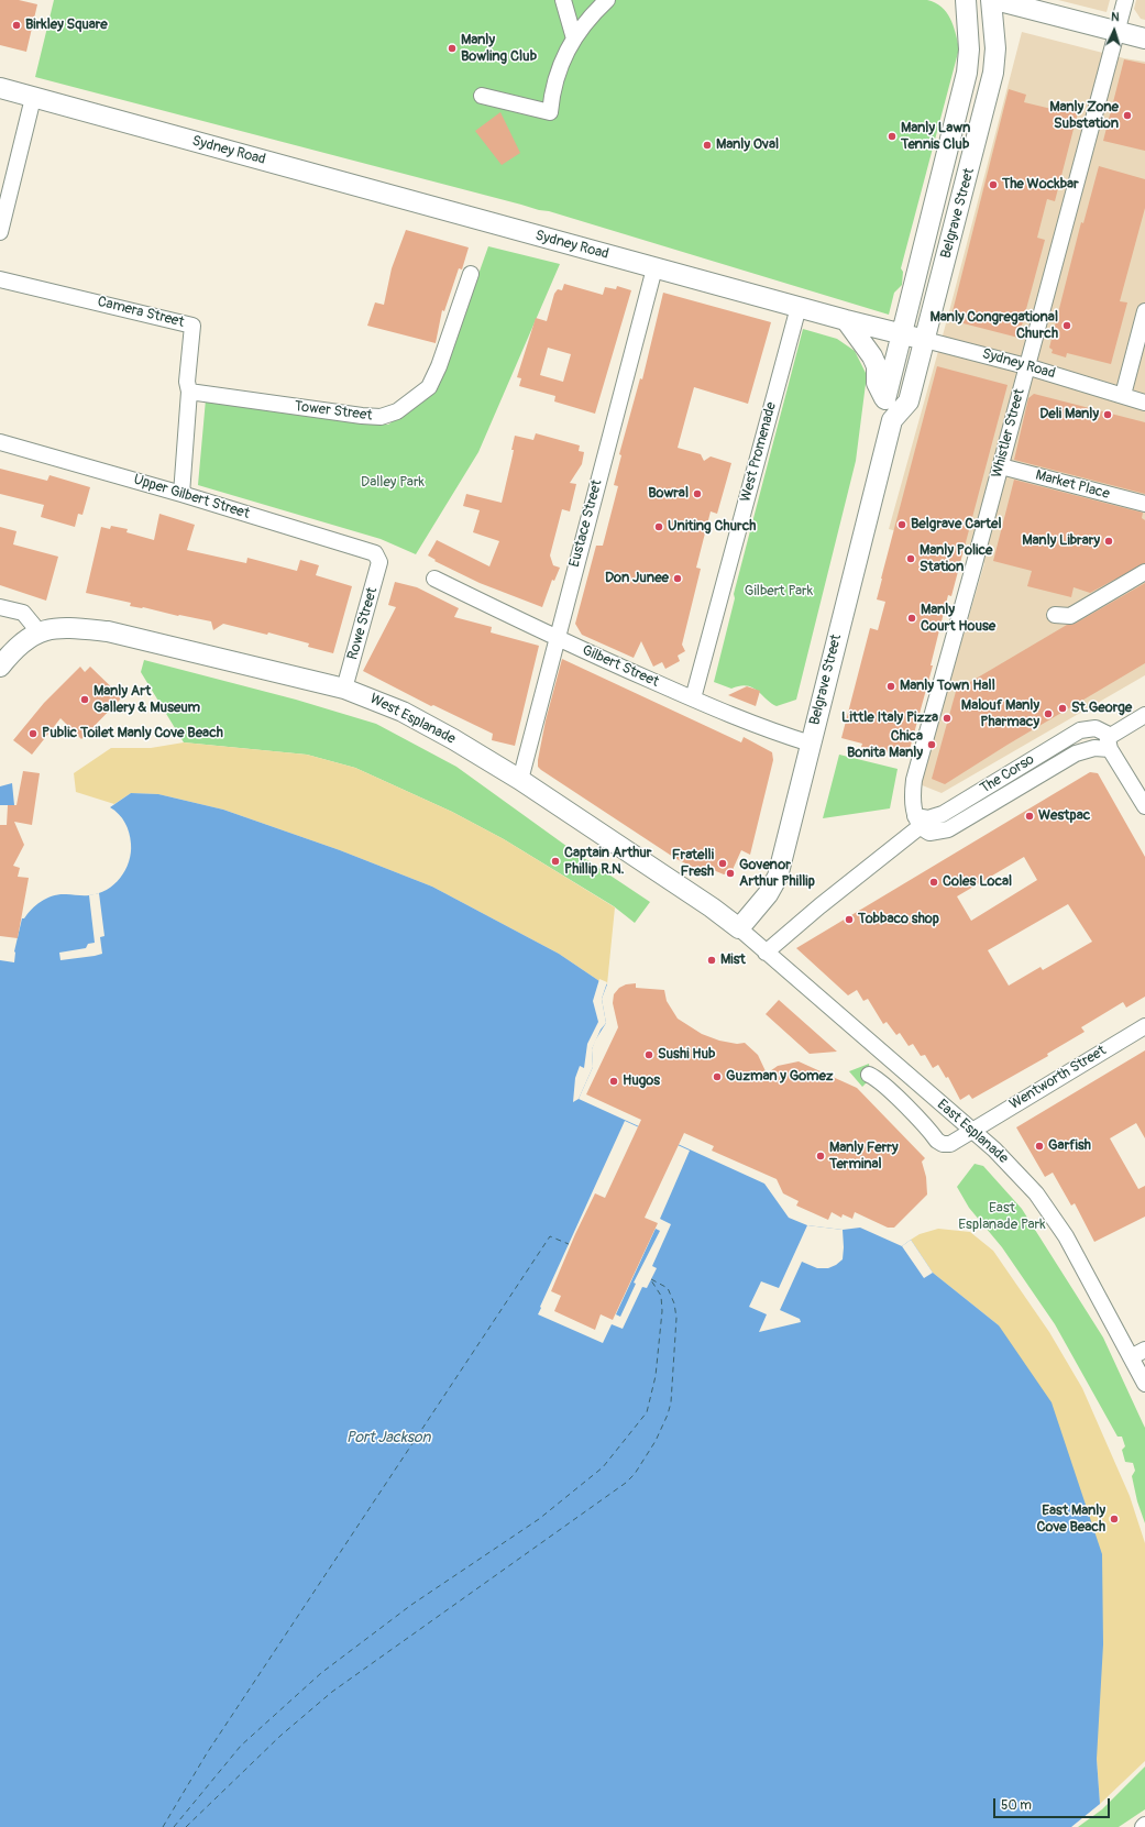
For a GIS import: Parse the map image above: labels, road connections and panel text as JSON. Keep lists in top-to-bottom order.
{
  "streets": {
    "main road": ["Sydney Road", "Belgrave Street", "West Esplanade"],
    "street": [
      "Camera Street",
      "Tower Street",
      "Whistler Street",
      "West Promenade",
      "Market Place",
      "Upper Gilbert Street",
      "Eustace Street",
      "Rowe Street",
      "Gilbert Street",
      "The Corso",
      "Wentworth Street",
      "East Esplanade"
    ]
  },
  "crossings": [
    ["Sydney Road", "Belgrave Street"],
    ["Sydney Road", "Whistler Street"],
    ["Sydney Road", "West Promenade"],
    ["Sydney Road", "Eustace Street"],
    ["Belgrave Street", "Gilbert Street"],
    ["Belgrave Street", "West Esplanade"],
    ["Belgrave Street", "East Esplanade"],
    ["Camera Street", "Tower Street"],
    ["Camera Street", "Upper Gilbert Street"],
    ["Whistler Street", "Market Place"],
    ["Whistler Street", "The Corso"],
    ["West Promenade", "Gilbert Street"],
    ["Upper Gilbert Street", "Rowe Street"],
    ["Eustace Street", "Gilbert Street"],
    ["Eustace Street", "West Esplanade"],
    ["Rowe Street", "West Esplanade"],
    ["West Esplanade", "East Esplanade"],
    ["Wentworth Street", "East Esplanade"]
  ],
  "water": ["Port Jackson"],
  "parks": ["Dalley Park", "Gilbert Park", "East Esplanade Park"],
  "places": [
    "Birkley Square",
    "Manly Bowling Club",
    "Manly Zone Substation",
    "Manly Lawn Tennis Club",
    "Manly Oval",
    "The Wockbar",
    "Manly Congregational Church",
    "Deli Manly",
    "Bowral",
    "Belgrave Cartel",
    "Uniting Church",
    "Manly Library",
    "Manly Police Station",
    "Don Junee",
    "Manly Court House",
    "Manly Town Hall",
    "Manly Art Gallery & Museum",
    "St.George",
    "Malouf Manly Pharmacy",
    "Little Italy Pizza",
    "Public Toilet Manly Cove Beach",
    "Chica Bonita Manly",
    "Westpac",
    "Captain Arthur Phillip R.N.",
    "Fratelli Fresh",
    "Govenor Arthur Phillip",
    "Coles Local",
    "Tobbaco shop",
    "Mist",
    "Sushi Hub",
    "Guzman y Gomez",
    "Hugos",
    "Garfish",
    "Manly Ferry Terminal",
    "East Manly Cove Beach"
  ],
  "scale_bar": "50 m",
  "north": "top"
}
